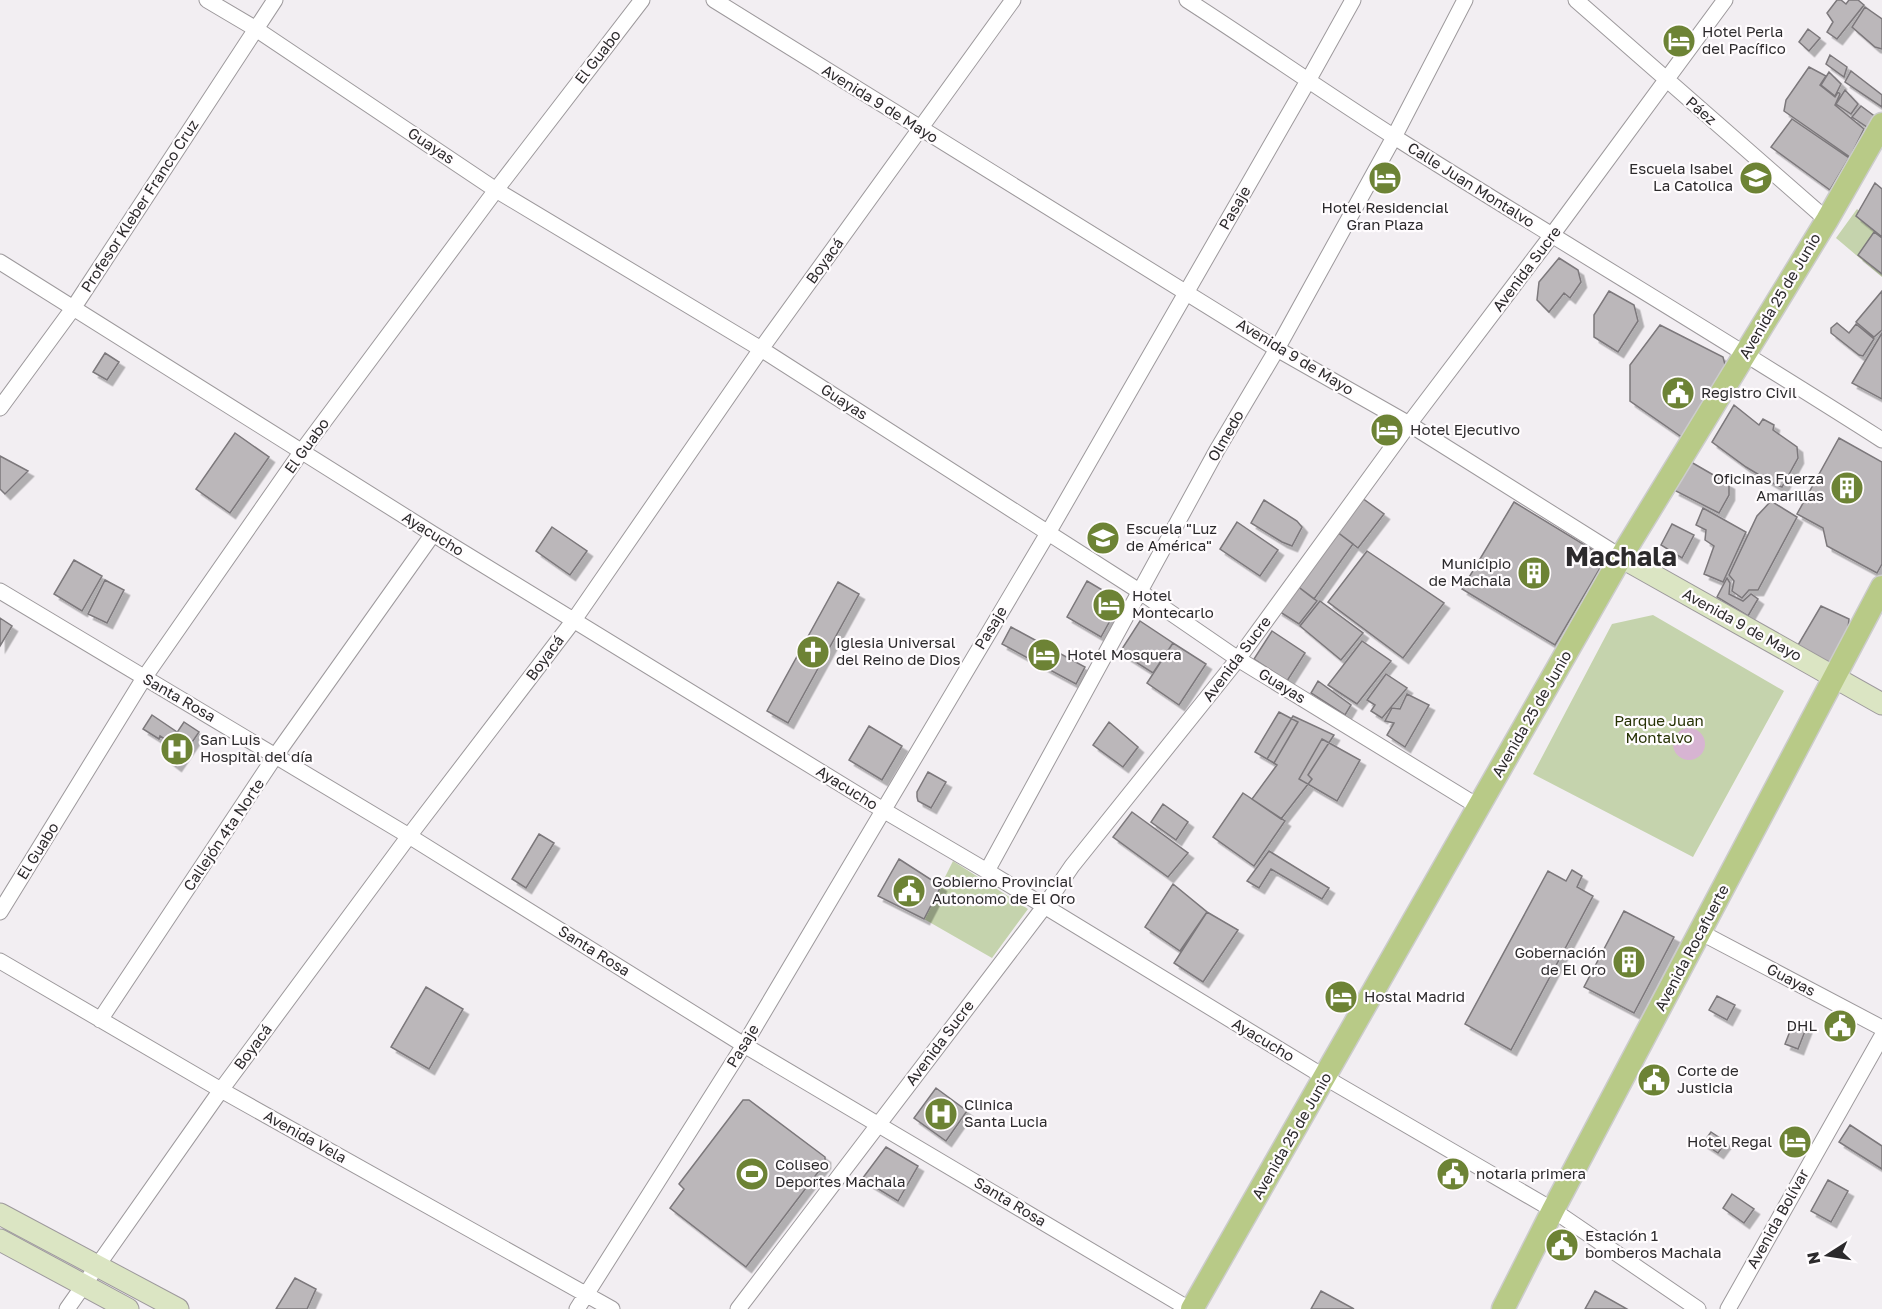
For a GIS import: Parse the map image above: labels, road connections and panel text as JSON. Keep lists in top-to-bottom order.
{
  "streets": {
    "main road": ["Avenida 9 de Mayo", "Avenida 25 de Junio", "Avenida Rocafuerte"],
    "street": [
      "El Guabo",
      "Páez",
      "Guayas",
      "Calle Juan Montalvo",
      "Profesor Kleber Franco Cruz",
      "Pasaje",
      "Boyacá",
      "Avenida Sucre",
      "Olmedo",
      "Ayacucho",
      "Santa Rosa",
      "Callejón 4ta Norte",
      "Avenida Vela",
      "Avenida Bolívar"
    ]
  },
  "crossings": [
    ["El Guabo", "Guayas"],
    ["El Guabo", "Ayacucho"],
    ["El Guabo", "Santa Rosa"],
    ["Avenida 9 de Mayo", "Pasaje"],
    ["Avenida 9 de Mayo", "Boyacá"],
    ["Avenida 9 de Mayo", "Avenida Sucre"],
    ["Avenida 9 de Mayo", "Avenida 25 de Junio"],
    ["Avenida 9 de Mayo", "Olmedo"],
    ["Avenida 9 de Mayo", "Avenida Rocafuerte"],
    ["Páez", "Avenida Sucre"],
    ["Páez", "Avenida 25 de Junio"],
    ["Guayas", "Profesor Kleber Franco Cruz"],
    ["Guayas", "Pasaje"],
    ["Guayas", "Boyacá"],
    ["Guayas", "Avenida Sucre"],
    ["Guayas", "Avenida 25 de Junio"],
    ["Guayas", "Olmedo"],
    ["Guayas", "Avenida Rocafuerte"],
    ["Calle Juan Montalvo", "Pasaje"],
    ["Calle Juan Montalvo", "Avenida Sucre"],
    ["Calle Juan Montalvo", "Avenida 25 de Junio"],
    ["Calle Juan Montalvo", "Olmedo"],
    ["Profesor Kleber Franco Cruz", "Ayacucho"],
    ["Pasaje", "Ayacucho"],
    ["Pasaje", "Santa Rosa"],
    ["Pasaje", "Avenida Vela"],
    ["Boyacá", "Ayacucho"],
    ["Boyacá", "Santa Rosa"],
    ["Boyacá", "Avenida Vela"],
    ["Avenida Sucre", "Ayacucho"],
    ["Avenida Sucre", "Santa Rosa"],
    ["Avenida 25 de Junio", "Ayacucho"],
    ["Avenida 25 de Junio", "Santa Rosa"],
    ["Olmedo", "Ayacucho"],
    ["Ayacucho", "Callejón 4ta Norte"],
    ["Ayacucho", "Avenida Rocafuerte"],
    ["Santa Rosa", "Callejón 4ta Norte"],
    ["Callejón 4ta Norte", "Avenida Vela"]
  ],
  "districts": ["Machala"],
  "parks": ["Parque Juan Montalvo"],
  "places": {
    "hotel": [
      "Hotel Perla del Pacífico",
      "Hotel Residencial Gran Plaza",
      "Hotel Ejecutivo",
      "Hotel Montecarlo",
      "Hotel Mosquera",
      "Hostal Madrid",
      "Hotel Regal"
    ],
    "school or university": ["Escuela Isabel La Catolica", "Escuela \"Luz de América\""],
    "public building": [
      "Registro Civil",
      "Gobierno Provincial Autonomo de El Oro",
      "DHL",
      "Corte de Justicia",
      "notaria primera",
      "Estación 1 bomberos Machala"
    ],
    "building": ["Oficinas Fuerza Amarillas", "Municipio de Machala", "Gobernación de El Oro"],
    "church": ["Iglesia Universal del Reino de Dios"],
    "hospital": ["San Luis Hospital del día", "Clinica Santa Lucia"],
    "sports": ["Coliseo Deportes Machala"]
  },
  "north": "left"
}
